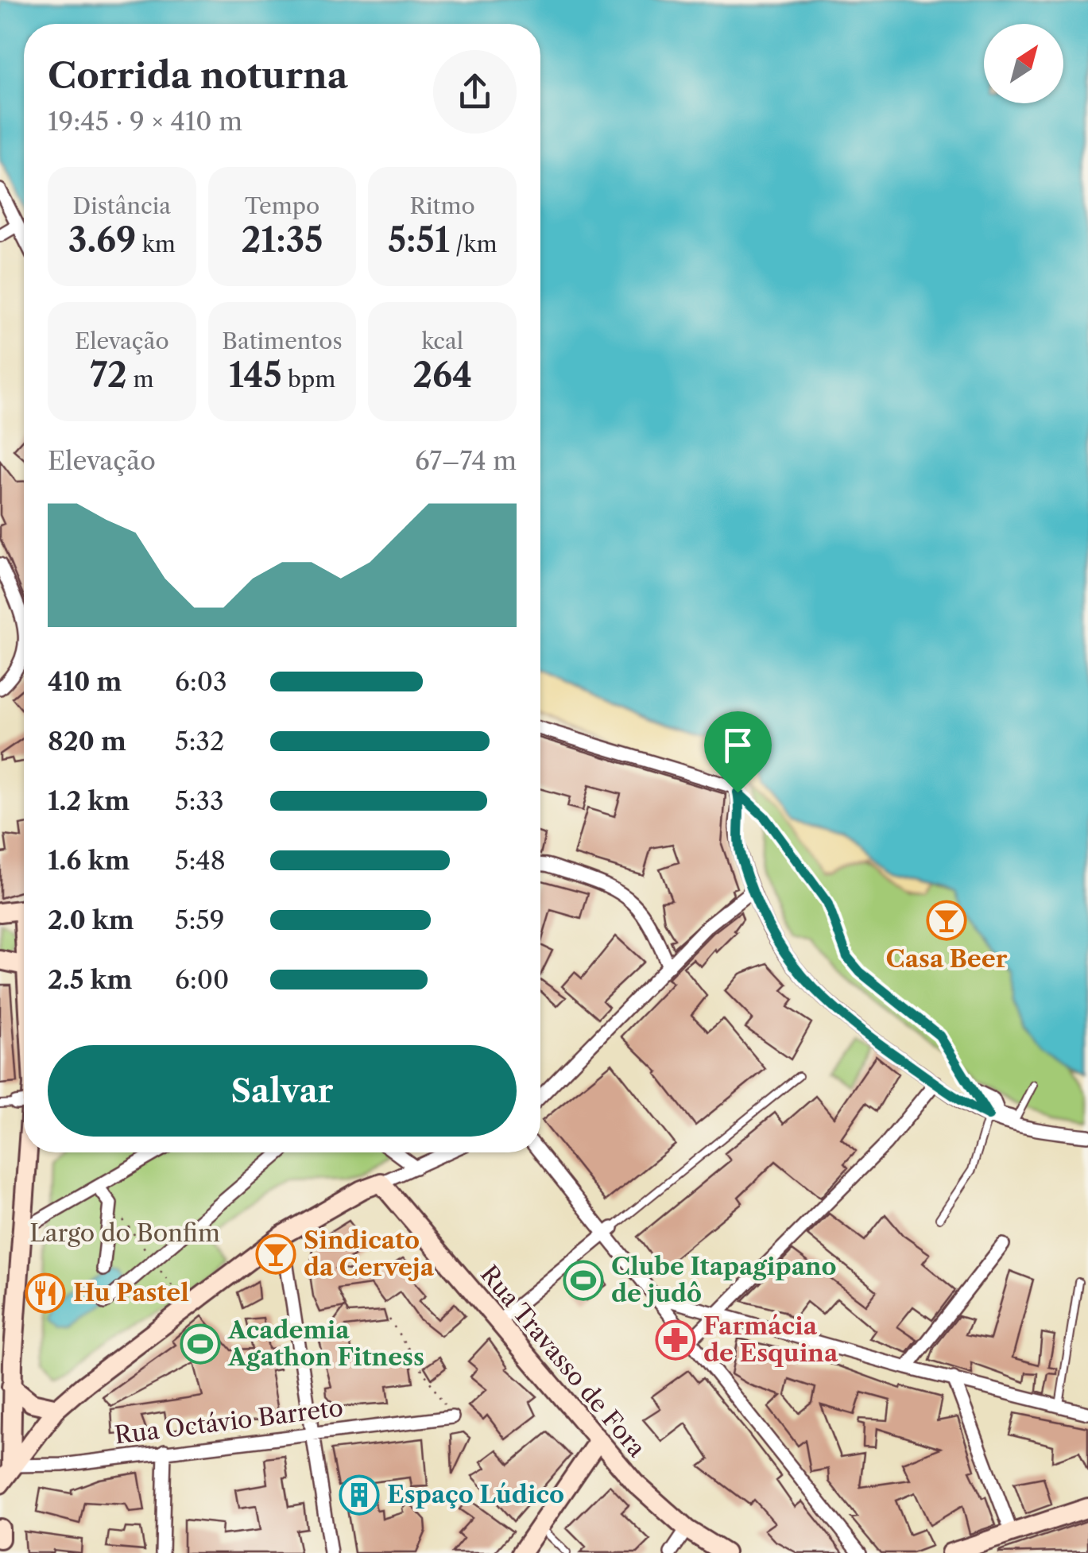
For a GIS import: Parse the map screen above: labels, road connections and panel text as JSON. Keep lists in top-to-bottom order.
{
  "streets": {
    "main road": ["Rua Travasso de Fora"],
    "street": ["Rua Octávio Barreto"]
  },
  "parks": ["Largo do Bonfim"],
  "places": {
    "bar": ["Casa Beer", "Sindicato da Cerveja"],
    "sports": ["Clube Itapagipano de judô", "Academia Agathon Fitness"],
    "restaurant": ["Hu Pastel"],
    "pharmacy": ["Farmácia de Esquina"],
    "building": ["Espaço Lúdico"]
  },
  "north": "top right",
  "page": {
    "heading": ["Corrida noturna", "19:45 · 9 × 410 m"],
    "stats": [
      ["Distância", "3.69 km"],
      ["Tempo", "21:35"],
      ["Ritmo", "5:51 /km"],
      ["Elevação", "72 m"],
      ["Batimentos", "145 bpm"],
      ["kcal", "264"]
    ],
    "chart": ["Elevação", "67–74 m"],
    "list": [
      {
        "name": "410 m",
        "note": "6:03"
      },
      {
        "name": "820 m",
        "note": "5:32"
      },
      {
        "name": "1.2 km",
        "note": "5:33"
      },
      {
        "name": "1.6 km",
        "note": "5:48"
      },
      {
        "name": "2.0 km",
        "note": "5:59"
      },
      {
        "name": "2.5 km",
        "note": "6:00"
      }
    ],
    "buttons": "Salvar"
  }
}
